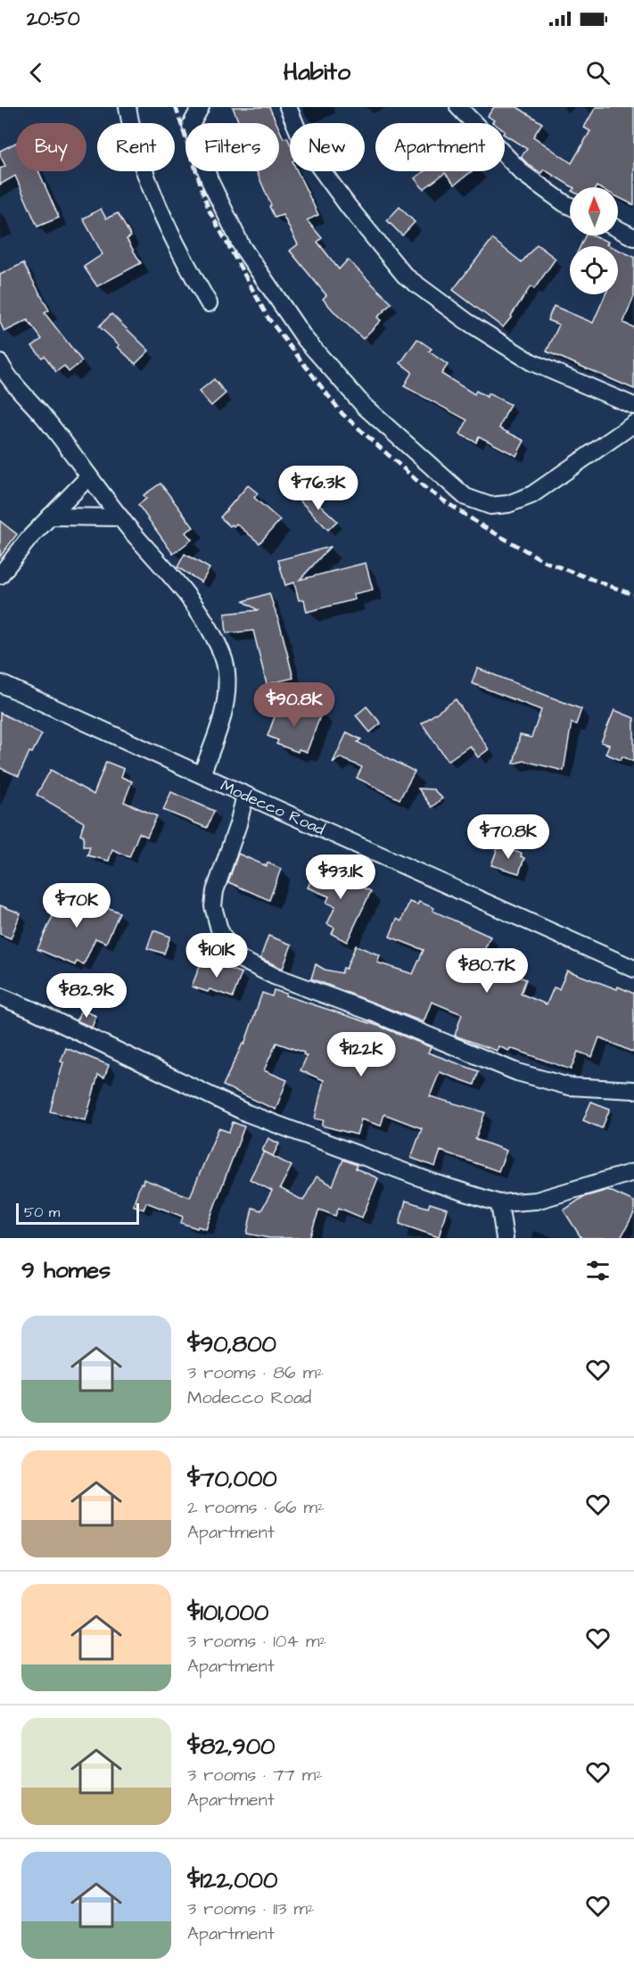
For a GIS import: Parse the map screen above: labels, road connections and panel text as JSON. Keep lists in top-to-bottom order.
{
  "streets": {
    "street": ["Modecco Road"]
  },
  "scale_bar": "50 m",
  "north": "top",
  "page": {
    "status": "20:50",
    "header": "Habito",
    "chip": [
      "Buy",
      "Rent",
      "Filters",
      "New",
      "Apartment"
    ],
    "price": [
      "$76.3K",
      "$90.8K",
      "$70.8K",
      "$93.1K",
      "$70K",
      "$101K",
      "$80.7K",
      "$82.9K",
      "$122K"
    ],
    "scale": "50 m",
    "heading": "9 homes",
    "list": [
      {
        "name": "$90,800",
        "note": "3 rooms · 86 m² · Modecco Road"
      },
      {
        "name": "$70,000",
        "note": "2 rooms · 66 m² · Apartment"
      },
      {
        "name": "$101,000",
        "note": "3 rooms · 104 m² · Apartment"
      },
      {
        "name": "$82,900",
        "note": "3 rooms · 77 m² · Apartment"
      },
      {
        "name": "$122,000",
        "note": "3 rooms · 113 m² · Apartment"
      }
    ]
  }
}
